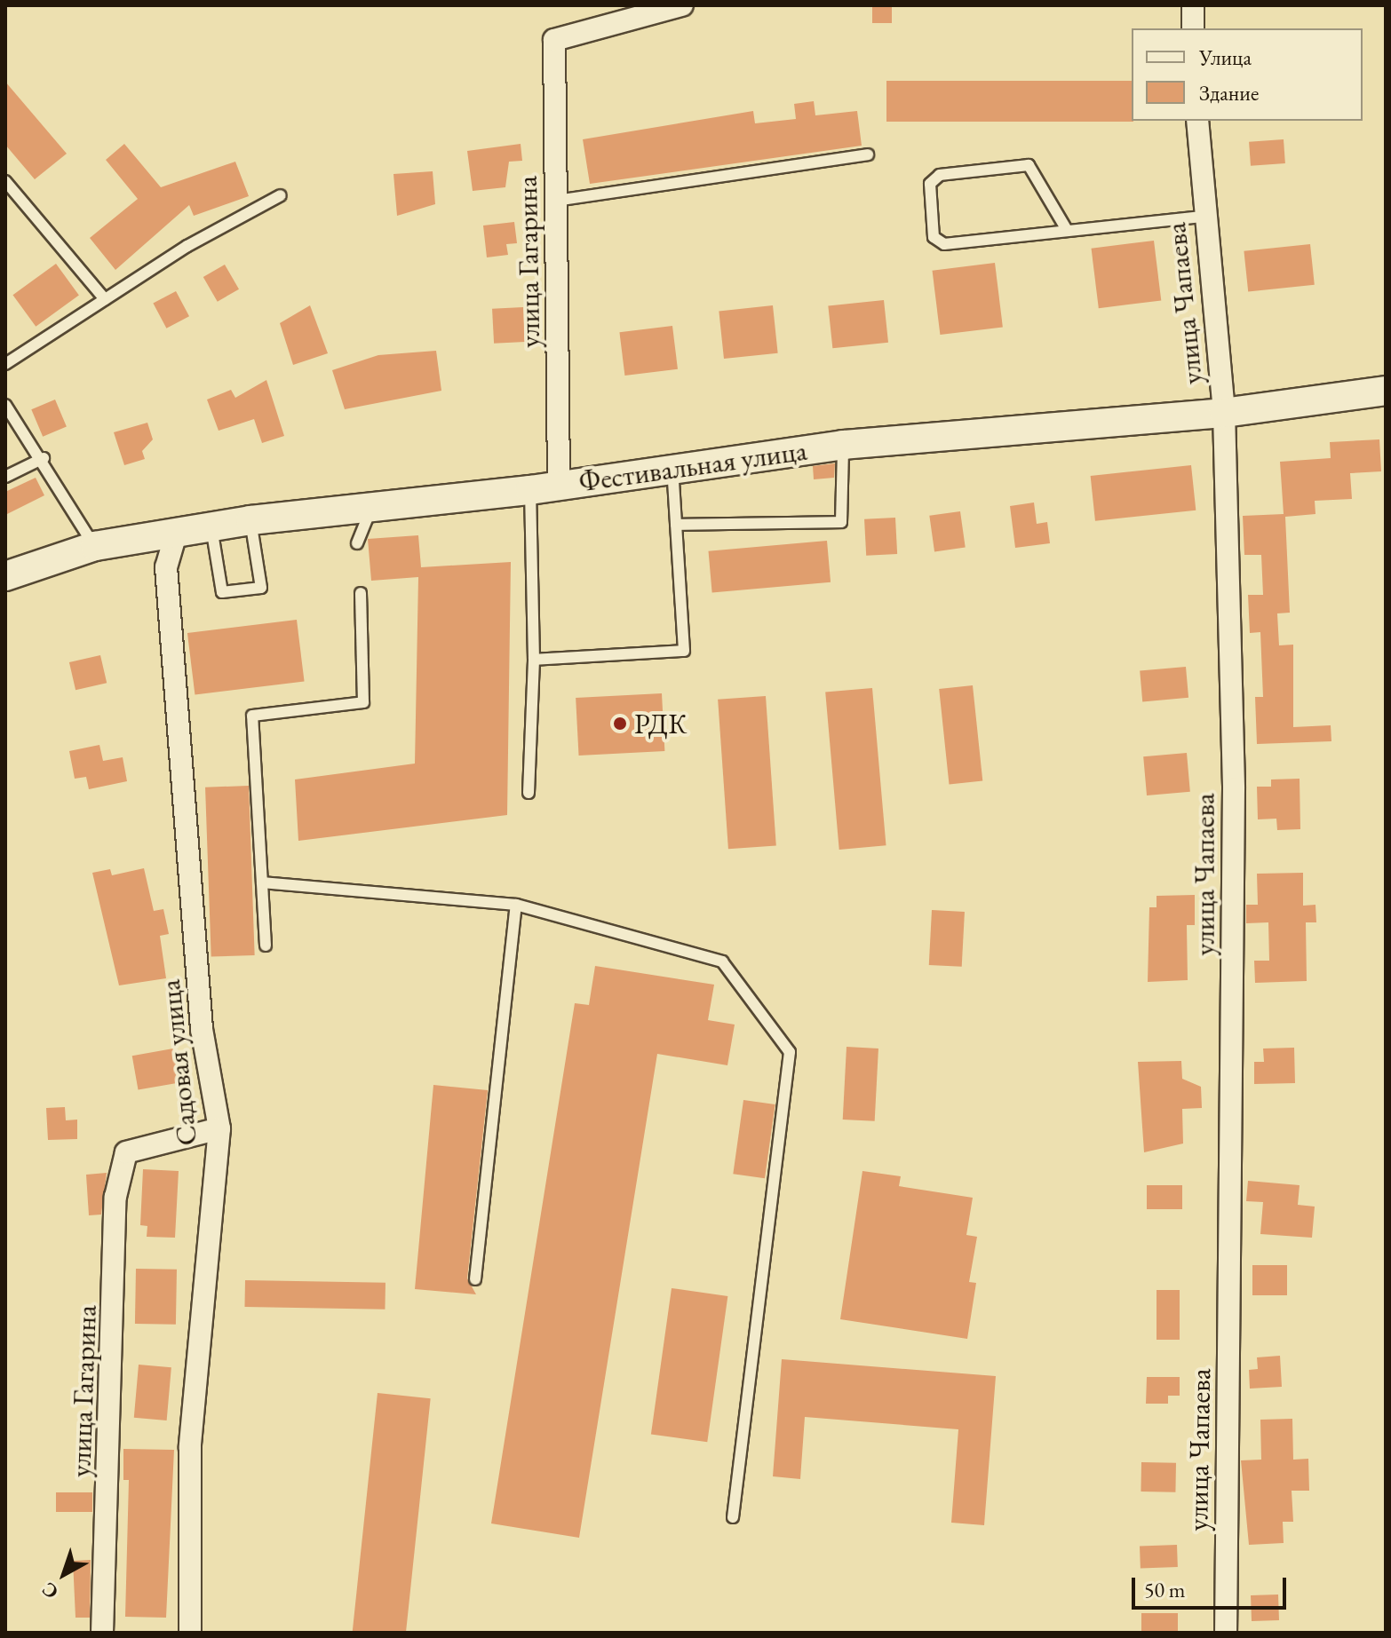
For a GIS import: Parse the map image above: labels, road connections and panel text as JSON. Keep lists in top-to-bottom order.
{
  "streets": {
    "street": [
      "улица Гагарина",
      "улица Чапаева",
      "Фестивальная улица",
      "Садовая улица"
    ]
  },
  "crossings": [
    ["улица Гагарина", "Фестивальная улица"],
    ["улица Гагарина", "Садовая улица"],
    ["улица Чапаева", "Фестивальная улица"],
    ["Фестивальная улица", "Садовая улица"]
  ],
  "places": ["РДК"],
  "legend": ["Улица", "Здание"],
  "scale_bar": "50 m",
  "north": "bottom left"
}
